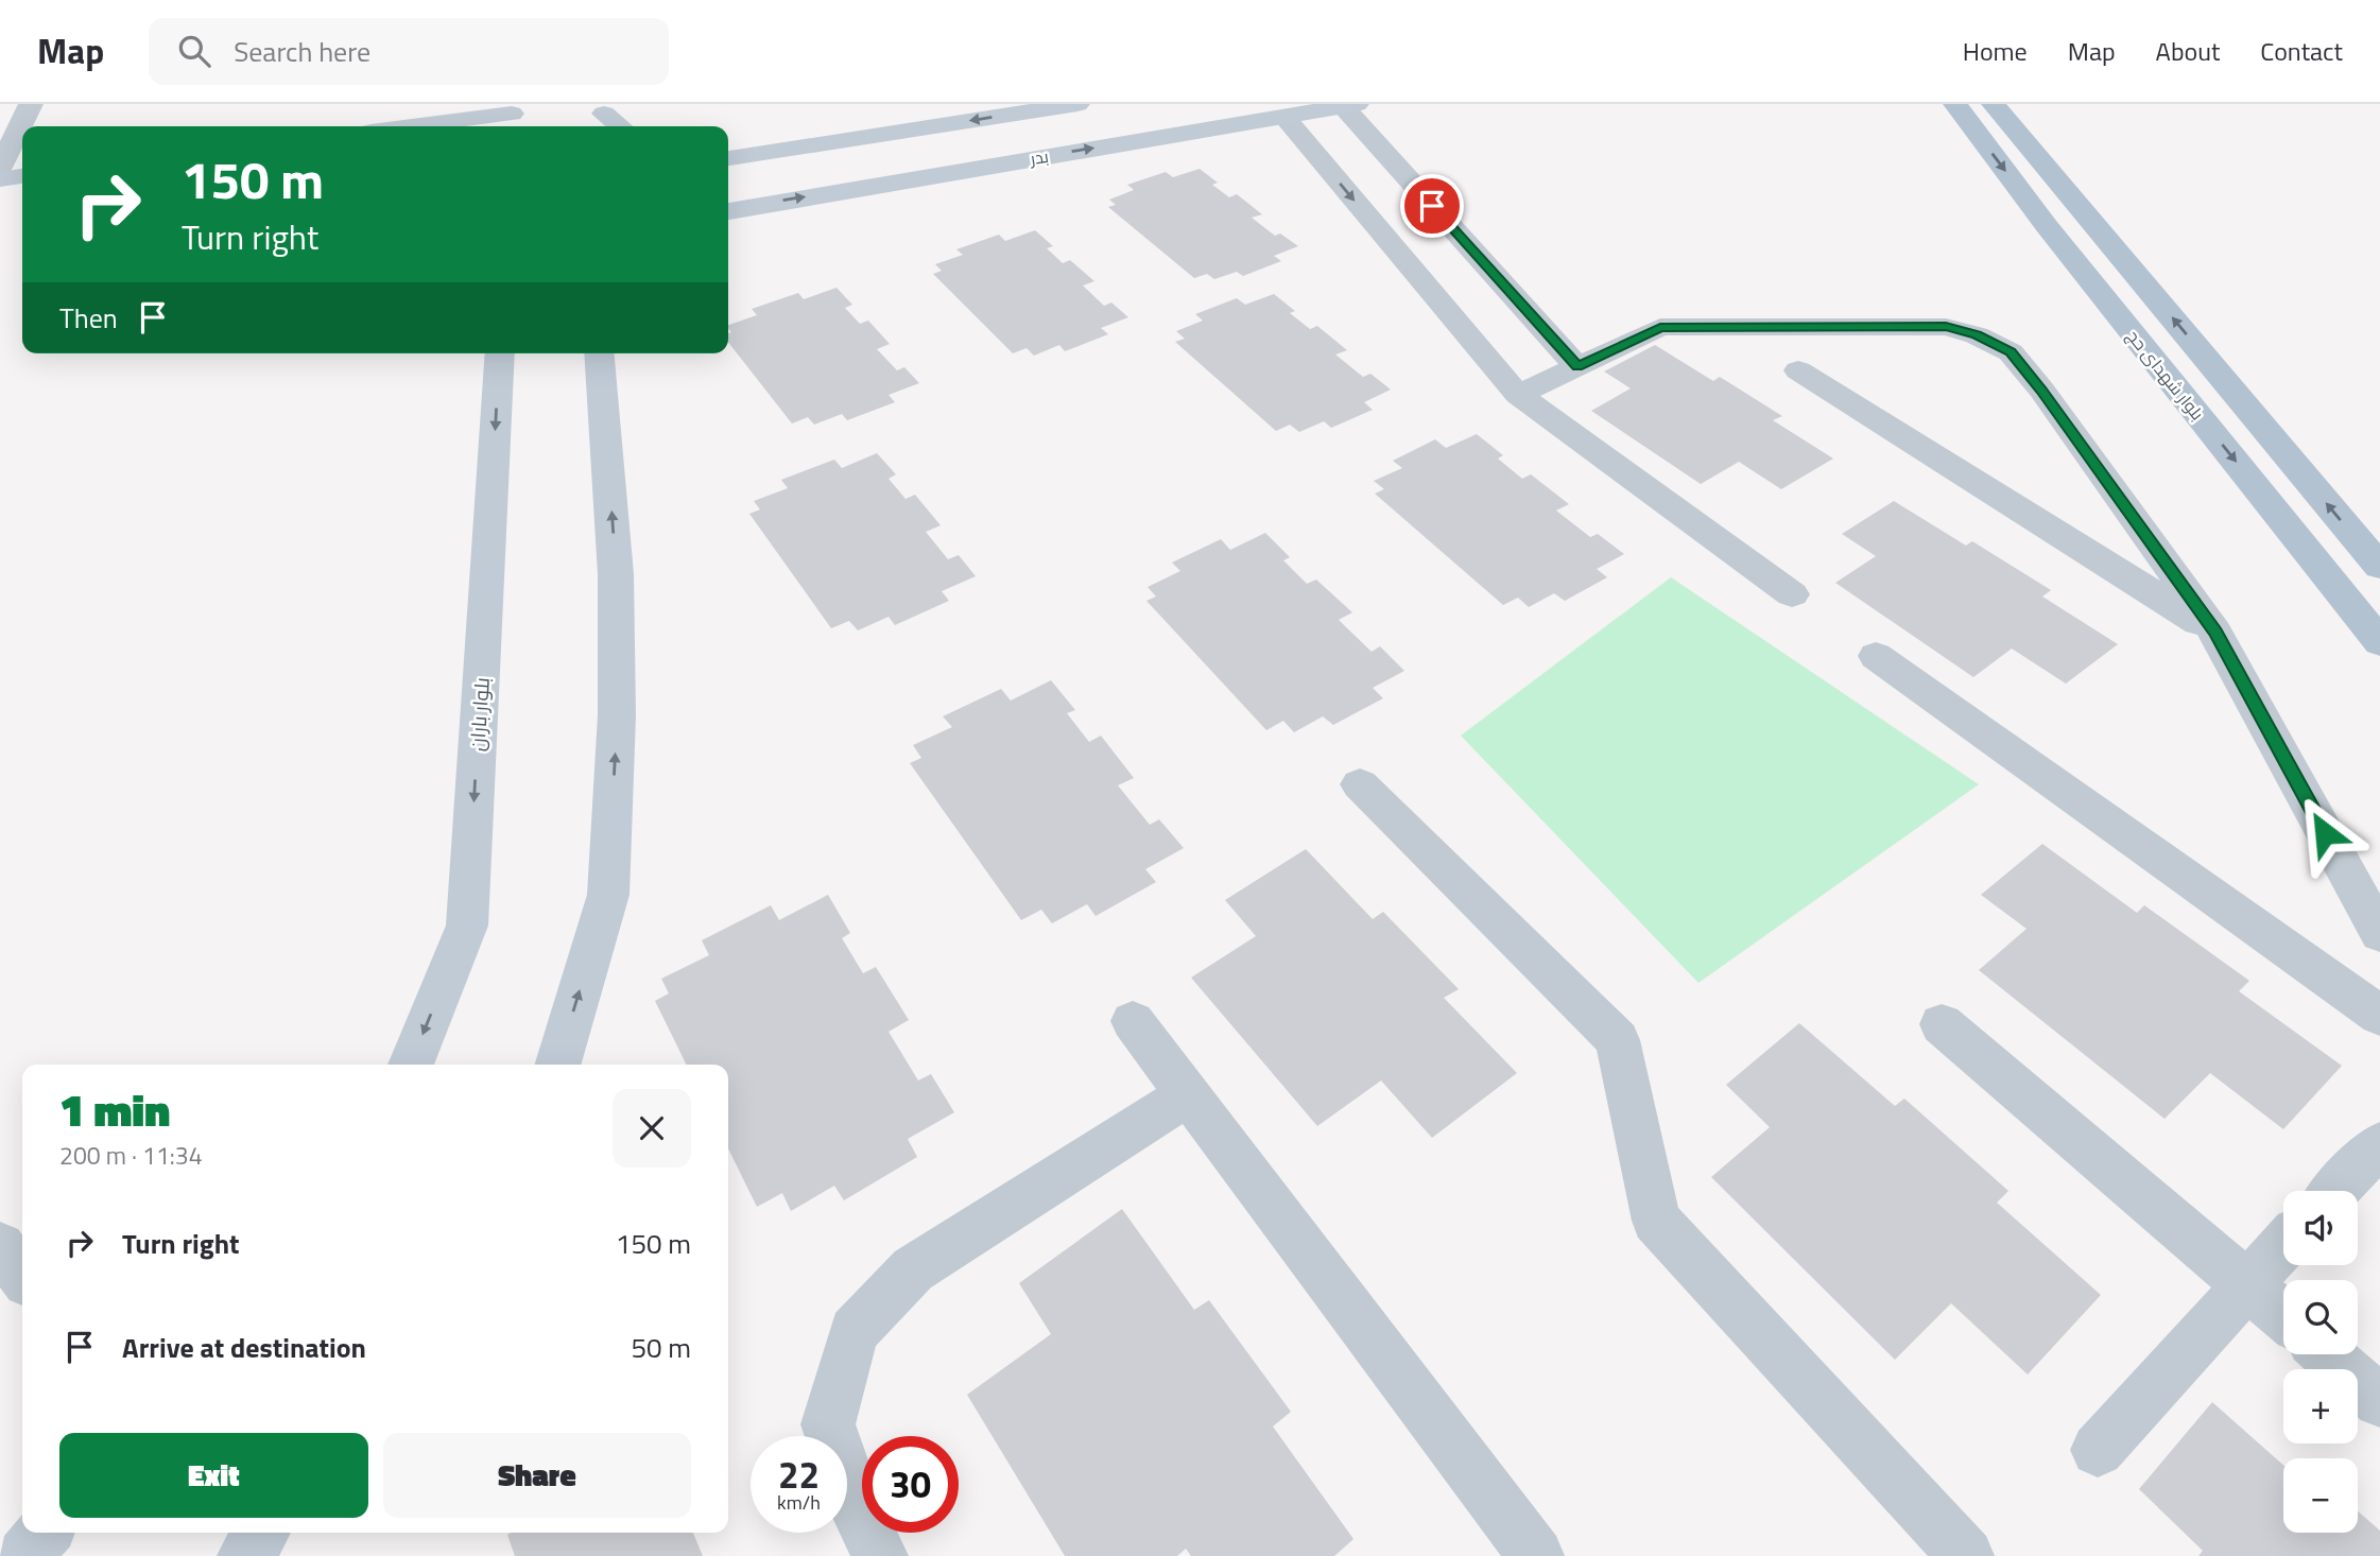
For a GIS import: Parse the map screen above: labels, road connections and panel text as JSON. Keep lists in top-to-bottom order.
{
  "streets": {
    "main road": ["بلوار شهدای حج"],
    "street": ["بدر", "بلوار باران"]
  },
  "page": {
    "header": "Map",
    "search": "Search here",
    "nav": [
      "Home",
      "Map",
      "About",
      "Contact"
    ],
    "turn": ["150 m", "Turn right"],
    "then": "Then",
    "heading": ["1 min", "200 m · 11:34"],
    "map_buttons": ["+", "−"],
    "list": [
      {
        "name": "Turn right",
        "value": "150 m"
      },
      {
        "name": "Arrive at destination",
        "value": "50 m"
      }
    ],
    "buttons": ["Exit", "Share"],
    "speed": "22 km/h",
    "limit": "30"
  }
}
